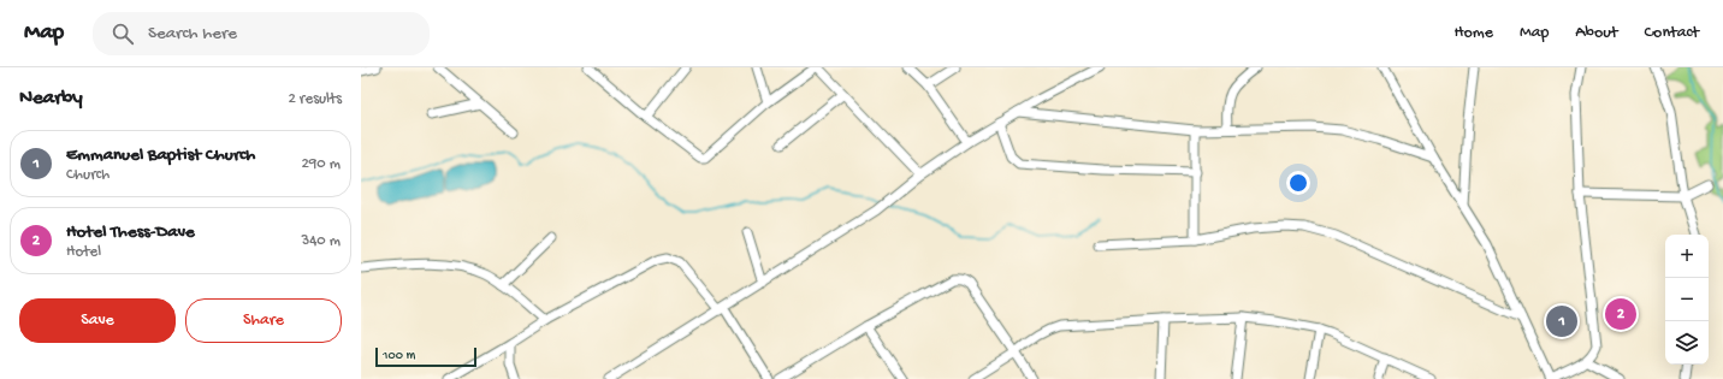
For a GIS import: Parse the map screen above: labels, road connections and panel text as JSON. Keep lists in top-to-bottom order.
{
  "scale_bar": "100 m",
  "page": {
    "header": "Map",
    "search": "Search here",
    "nav": [
      "Home",
      "Map",
      "About",
      "Contact"
    ],
    "heading": ["Nearby", "2 results"],
    "list": [
      {
        "mark": "1",
        "name": "Emmanuel Baptist Church",
        "note": "Church",
        "value": "290 m"
      },
      {
        "mark": "2",
        "name": "Hotel Thess-Dave",
        "note": "Hotel",
        "value": "340 m"
      }
    ],
    "map_buttons": ["+", "−"],
    "buttons": ["Save", "Share"],
    "pins": ["2", "1"],
    "scale": "100 m"
  }
}
